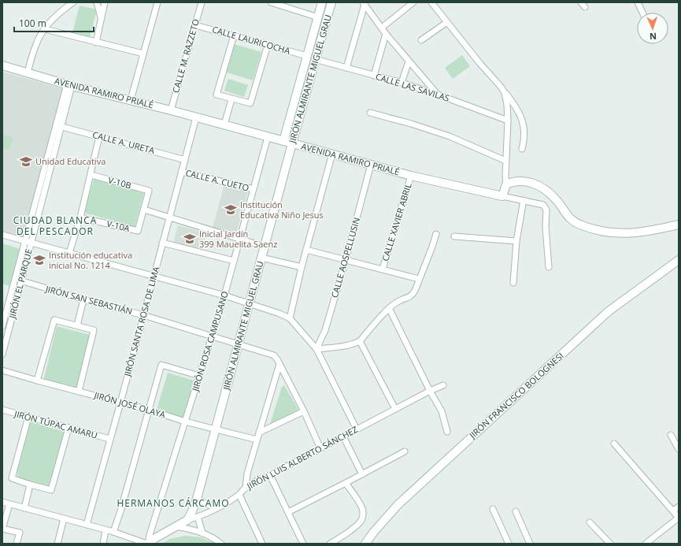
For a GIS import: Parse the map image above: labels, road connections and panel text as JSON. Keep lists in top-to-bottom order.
{
  "streets": {
    "street": [
      "CALLE LAURICOCHA",
      "CALLE M. RAZZETO",
      "JIRÓN ALMIRANTE MIGUEL GRAU",
      "CALLE LAS SAVILAS",
      "AVENIDA RAMIRO PRIALÉ",
      "CALLE A. URETA",
      "CALLE A. CUETO",
      "V-10B",
      "CALLE XAVIER ABRIL",
      "V-10A",
      "CALLE AOSPELLUSIN",
      "JIRÓN EL PARQUE",
      "JIRÓN SAN SEBASTIÁN",
      "JIRÓN SANTA ROSA DE LIMA",
      "JIRÓN ROSA CAMPUSANO",
      "JIRÓN FRANCISCO BOLOGNESI",
      "JIRÓN JOSÉ OLAYA",
      "JIRÓN TÚPAC AMARU",
      "JIRÓN LUIS ALBERTO SÁNCHEZ"
    ]
  },
  "crossings": [
    ["CALLE LAURICOCHA", "CALLE M. RAZZETO"],
    ["CALLE LAURICOCHA", "JIRÓN ALMIRANTE MIGUEL GRAU"],
    ["CALLE M. RAZZETO", "AVENIDA RAMIRO PRIALÉ"],
    ["JIRÓN ALMIRANTE MIGUEL GRAU", "CALLE LAS SAVILAS"],
    ["JIRÓN ALMIRANTE MIGUEL GRAU", "AVENIDA RAMIRO PRIALÉ"],
    ["JIRÓN ALMIRANTE MIGUEL GRAU", "JIRÓN SAN SEBASTIÁN"],
    ["JIRÓN ALMIRANTE MIGUEL GRAU", "JIRÓN JOSÉ OLAYA"],
    ["JIRÓN ALMIRANTE MIGUEL GRAU", "JIRÓN LUIS ALBERTO SÁNCHEZ"],
    ["AVENIDA RAMIRO PRIALÉ", "CALLE XAVIER ABRIL"],
    ["AVENIDA RAMIRO PRIALÉ", "CALLE AOSPELLUSIN"],
    ["AVENIDA RAMIRO PRIALÉ", "JIRÓN EL PARQUE"],
    ["AVENIDA RAMIRO PRIALÉ", "JIRÓN SANTA ROSA DE LIMA"],
    ["AVENIDA RAMIRO PRIALÉ", "JIRÓN ROSA CAMPUSANO"],
    ["CALLE A. URETA", "JIRÓN EL PARQUE"],
    ["CALLE A. URETA", "JIRÓN SANTA ROSA DE LIMA"],
    ["CALLE A. CUETO", "JIRÓN SANTA ROSA DE LIMA"],
    ["CALLE A. CUETO", "JIRÓN ROSA CAMPUSANO"],
    ["V-10B", "V-10A"],
    ["JIRÓN EL PARQUE", "JIRÓN SAN SEBASTIÁN"],
    ["JIRÓN SAN SEBASTIÁN", "JIRÓN SANTA ROSA DE LIMA"],
    ["JIRÓN SAN SEBASTIÁN", "JIRÓN ROSA CAMPUSANO"],
    ["JIRÓN SAN SEBASTIÁN", "JIRÓN LUIS ALBERTO SÁNCHEZ"],
    ["JIRÓN SANTA ROSA DE LIMA", "JIRÓN JOSÉ OLAYA"],
    ["JIRÓN SANTA ROSA DE LIMA", "JIRÓN TÚPAC AMARU"],
    ["JIRÓN ROSA CAMPUSANO", "JIRÓN JOSÉ OLAYA"],
    ["JIRÓN ROSA CAMPUSANO", "JIRÓN LUIS ALBERTO SÁNCHEZ"]
  ],
  "districts": ["CIUDAD BLANCA DEL PESCADOR", "HERMANOS CÁRCAMO"],
  "places": {
    "school or university": [
      "Unidad Educativa",
      "Institución Educativa Niño Jesus",
      "Inicial Jardín 399 Mauelita Saenz",
      "Institución educativa inicial No. 1214"
    ]
  },
  "scale_bar": "100 m",
  "north": "bottom"
}
